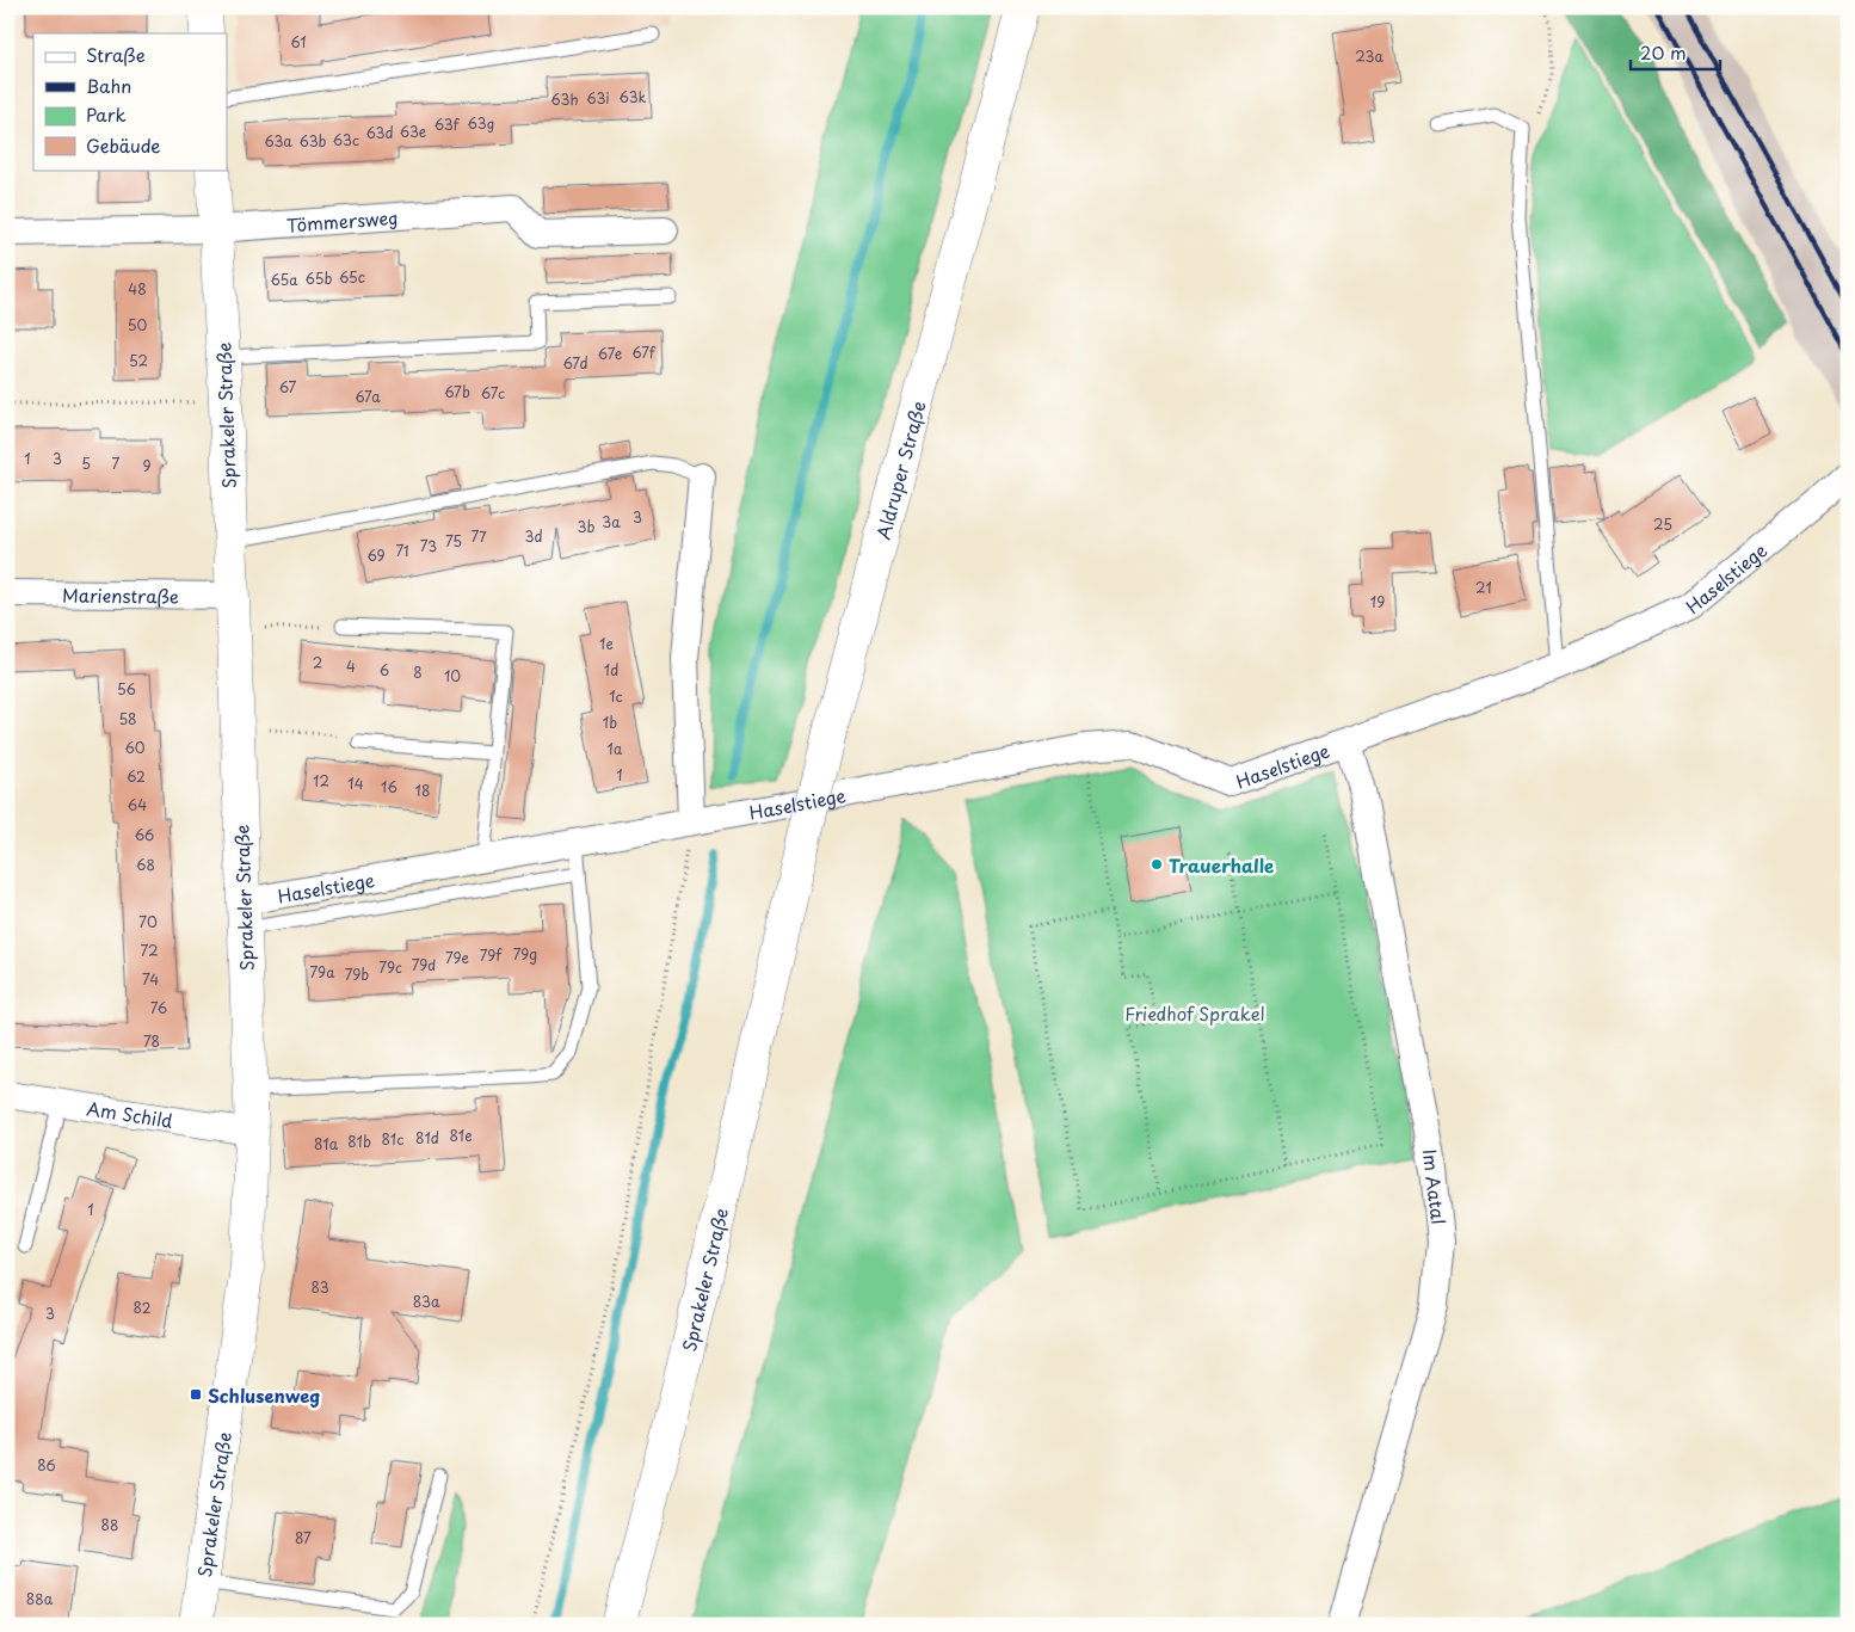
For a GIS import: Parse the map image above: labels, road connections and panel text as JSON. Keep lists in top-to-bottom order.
{
  "streets": {
    "main road": ["Sprakeler Straße", "Aldruper Straße"],
    "street": [
      "Tömmersweg",
      "Haselstiege",
      "Marienstraße",
      "Am Schild",
      "Im Aatal"
    ]
  },
  "crossings": [
    ["Tömmersweg", "Sprakeler Straße"],
    ["Sprakeler Straße", "Aldruper Straße"],
    ["Sprakeler Straße", "Haselstiege"],
    ["Sprakeler Straße", "Marienstraße"],
    ["Sprakeler Straße", "Am Schild"],
    ["Haselstiege", "Im Aatal"]
  ],
  "parks": ["Friedhof Sprakel"],
  "places": {
    "other": ["Trauerhalle"],
    "transit": ["Schlusenweg"]
  },
  "house_numbers": [
    "61",
    "23a",
    "63k",
    "63i",
    "63h",
    "63g",
    "63f",
    "63e",
    "63d",
    "63c",
    "63a",
    "63b",
    "65c",
    "65b",
    "65a",
    "48",
    "50",
    "67f",
    "67e",
    "52",
    "67d",
    "67",
    "67b",
    "67c",
    "67a",
    "1",
    "3",
    "5",
    "7",
    "9",
    "3",
    "3a",
    "25",
    "3b",
    "77",
    "3d",
    "75",
    "73",
    "71",
    "69",
    "21",
    "19",
    "1e",
    "2",
    "4",
    "6",
    "1d",
    "8",
    "10",
    "56",
    "1c",
    "58",
    "1b",
    "60",
    "1a",
    "1",
    "62",
    "12",
    "14",
    "16",
    "18",
    "64",
    "66",
    "68",
    "70",
    "72",
    "79g",
    "79f",
    "79e",
    "79d",
    "79c",
    "79a",
    "79b",
    "74",
    "76",
    "78",
    "81e",
    "81d",
    "81c",
    "81b",
    "81a",
    "1",
    "83",
    "83a",
    "82",
    "3",
    "86",
    "88",
    "87",
    "88a"
  ],
  "legend": [
    "Straße",
    "Bahn",
    "Park",
    "Gebäude"
  ],
  "scale_bar": "20 m"
}
